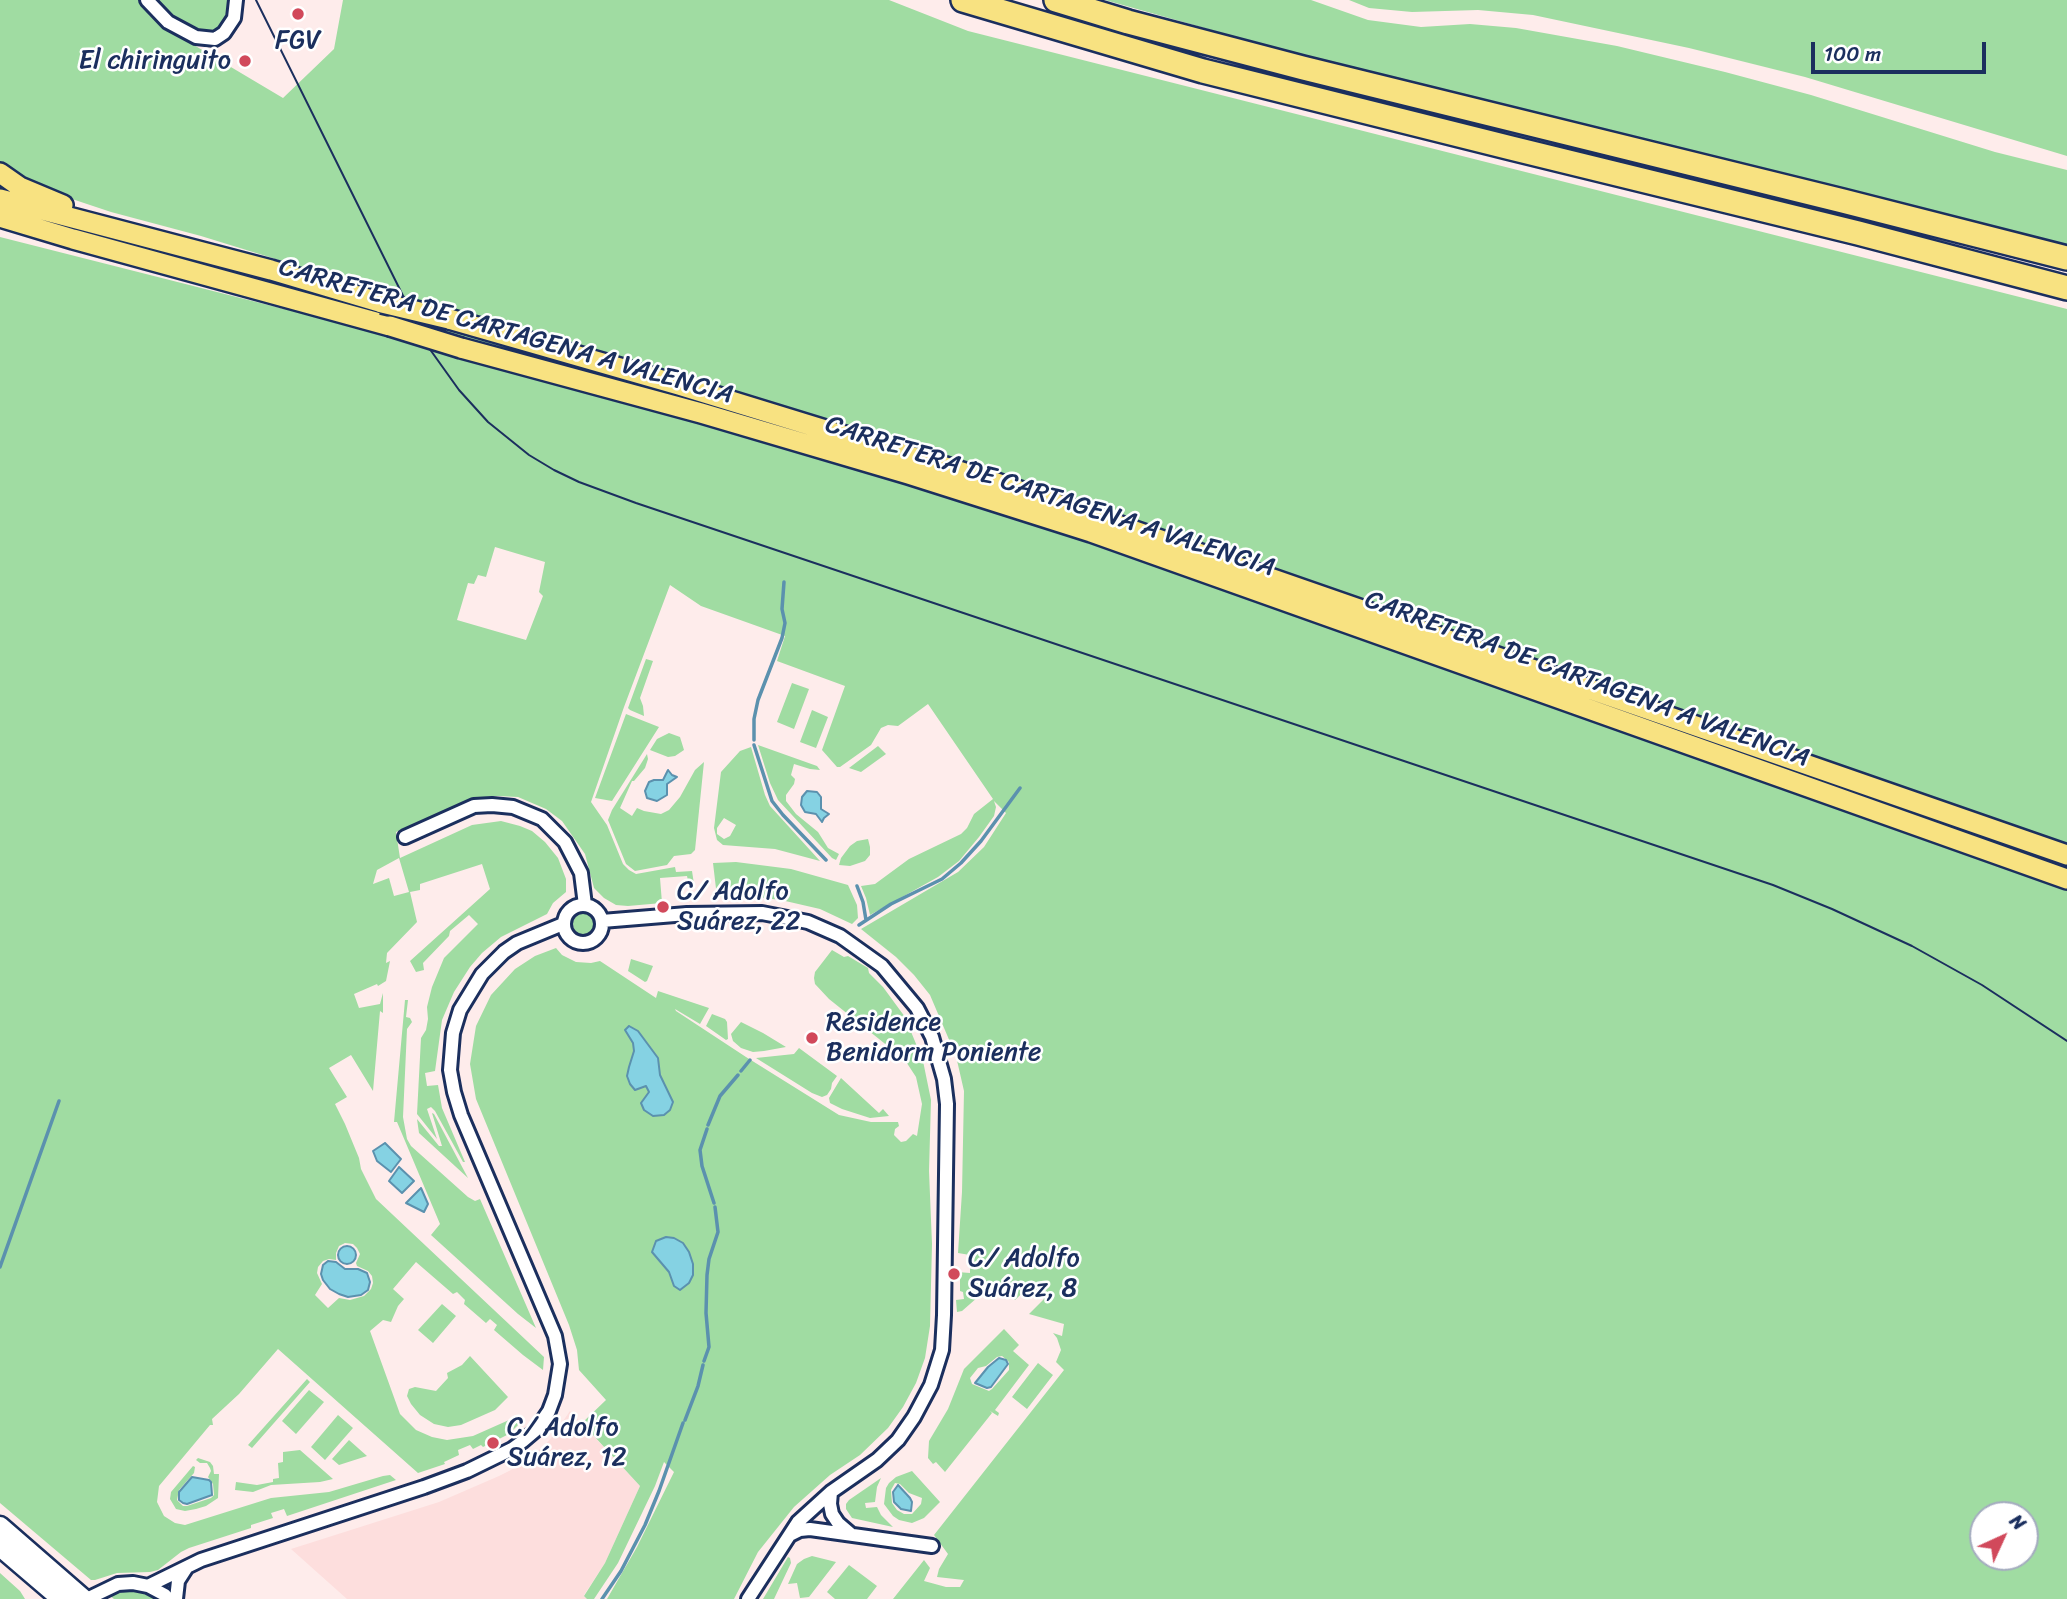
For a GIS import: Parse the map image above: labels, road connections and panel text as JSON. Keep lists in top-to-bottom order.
{
  "streets": {
    "highway": ["CARRETERA DE CARTAGENA A VALENCIA"]
  },
  "places": [
    "FGV",
    "El chiringuito",
    "C/ Adolfo Suárez, 22",
    "Résidence Benidorm Poniente",
    "C/ Adolfo Suárez, 8",
    "C/ Adolfo Suárez, 12"
  ],
  "scale_bar": "100 m",
  "north": "top right"
}
